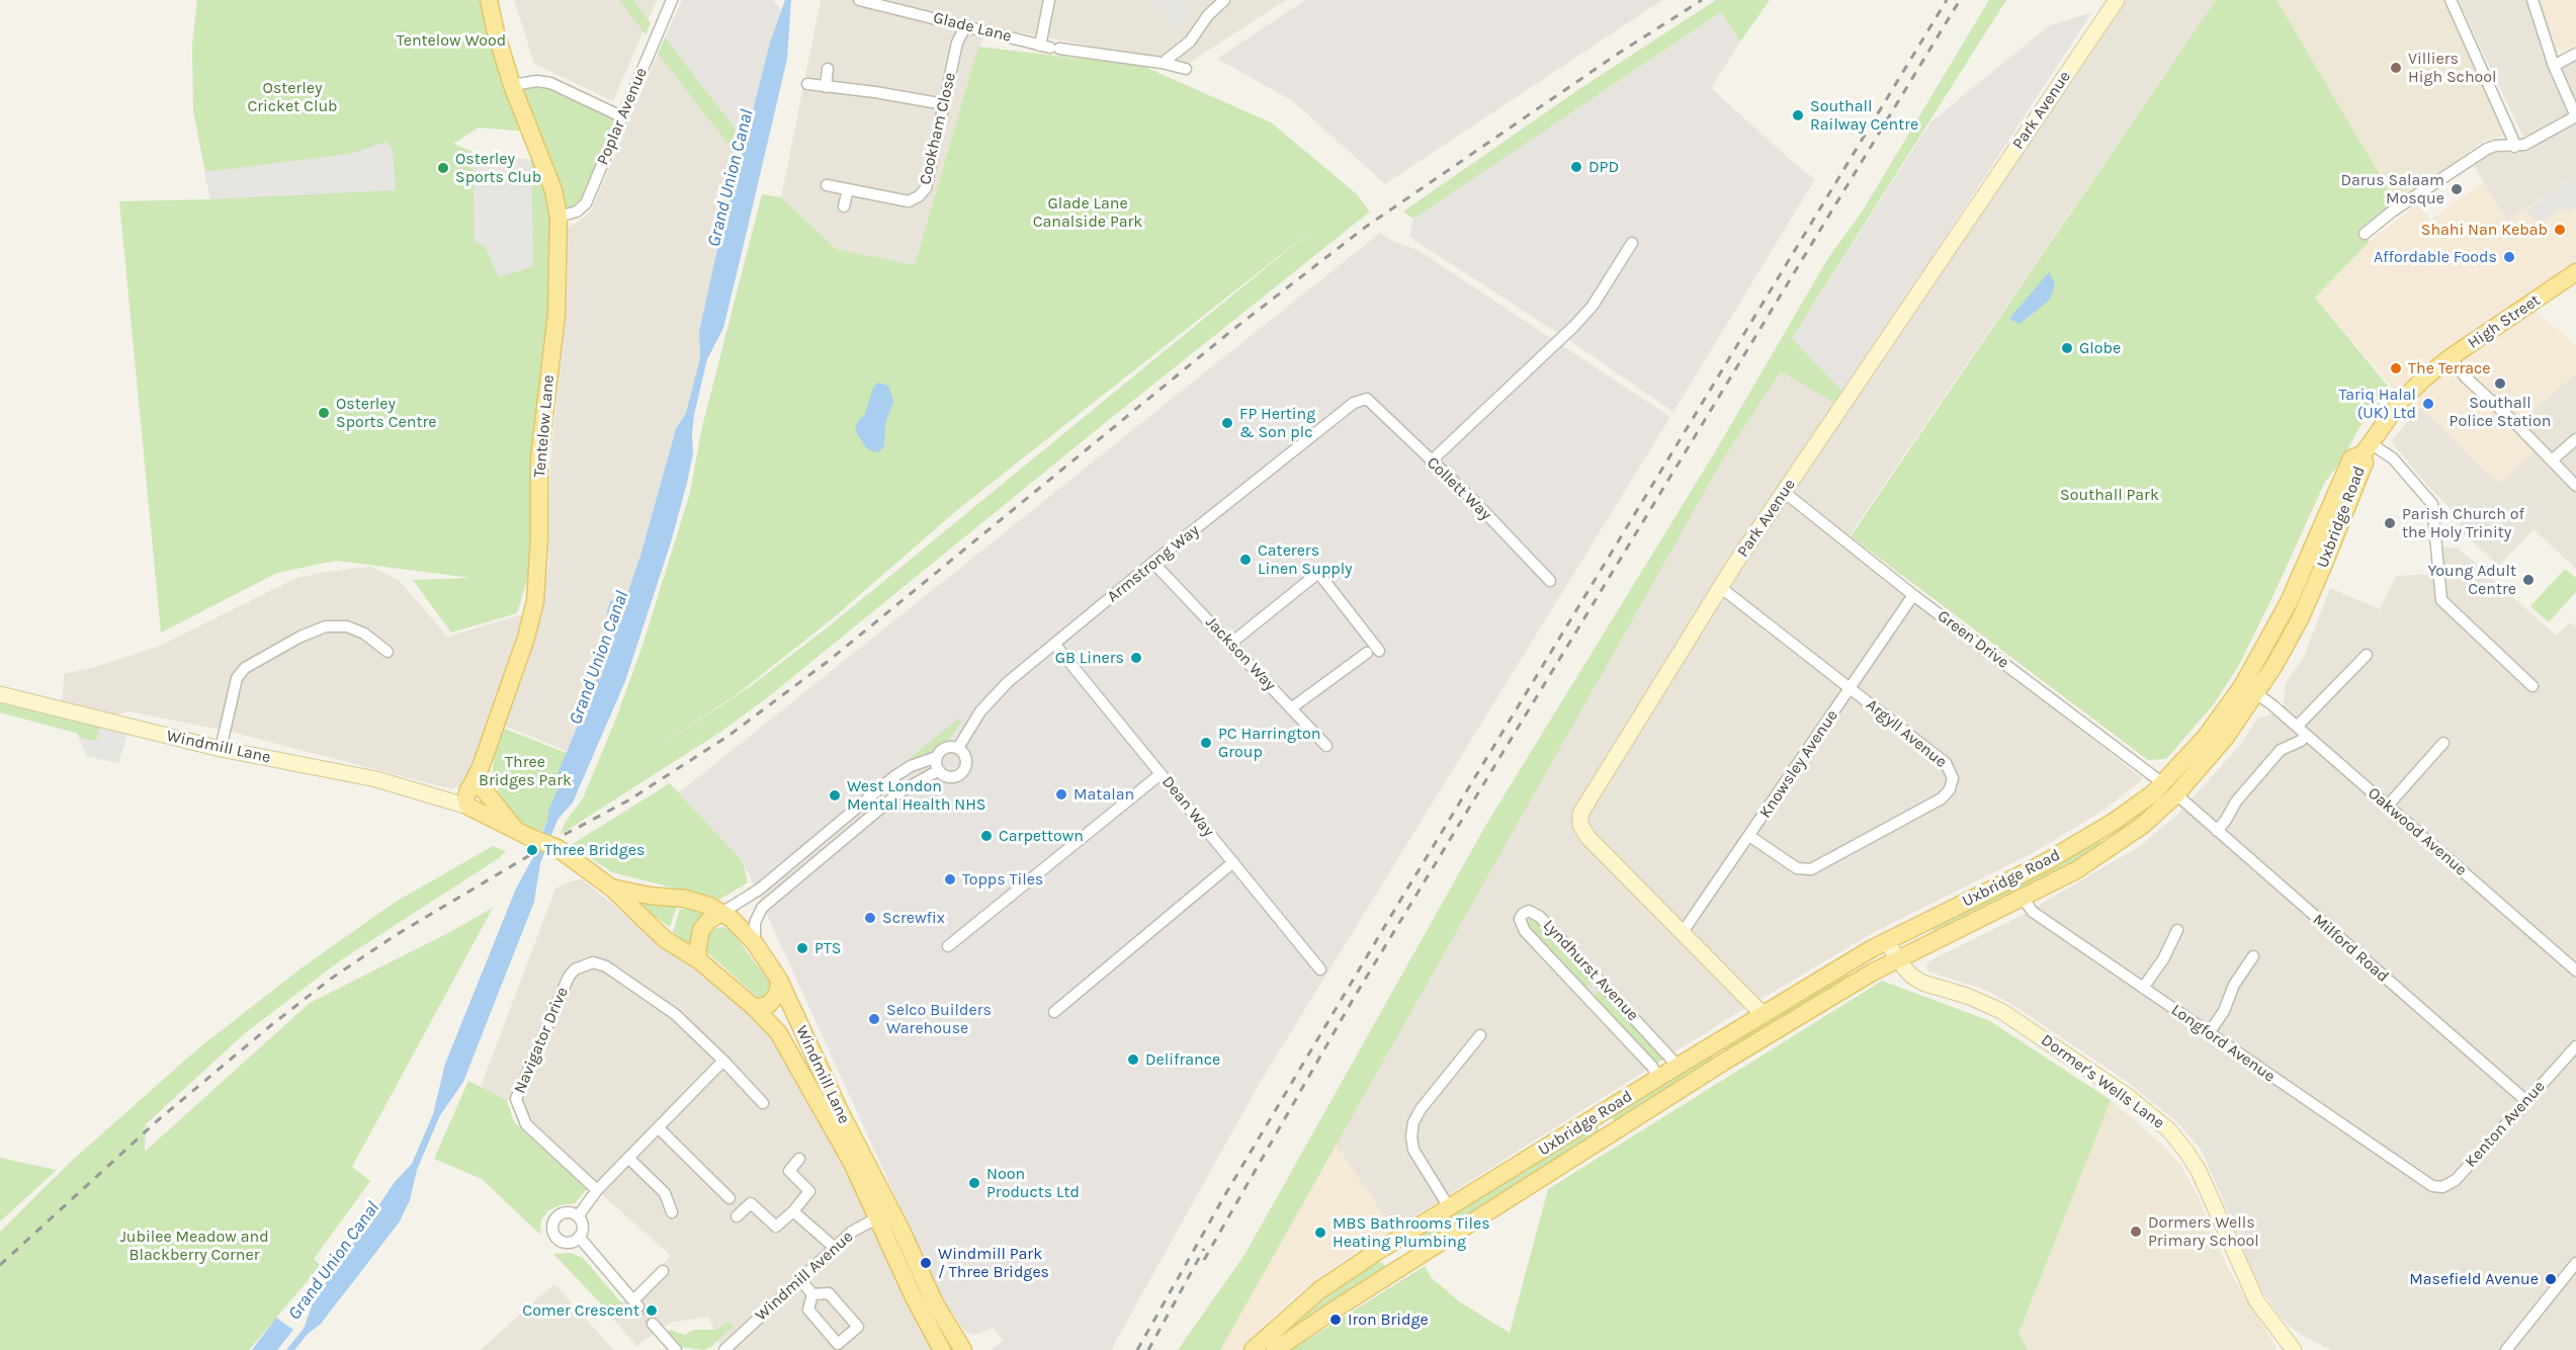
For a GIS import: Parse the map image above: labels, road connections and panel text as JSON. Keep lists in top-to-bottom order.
{
  "streets": {
    "main road": [
      "High Street",
      "Tentelow Lane",
      "Uxbridge Road",
      "Windmill Lane"
    ],
    "street": [
      "Glade Lane",
      "Park Avenue",
      "Poplar Avenue",
      "Cookham Close",
      "Collett Way",
      "Armstrong Way",
      "Green Drive",
      "Jackson Way",
      "Argyll Avenue",
      "Knowsley Avenue",
      "Dean Way",
      "Oakwood Avenue",
      "Milford Road",
      "Lyndhurst Avenue",
      "Navigator Drive",
      "Longford Avenue",
      "Dormer's Wells Lane",
      "Kenton Avenue",
      "Windmill Avenue"
    ]
  },
  "crossings": [
    ["Glade Lane", "Cookham Close"],
    ["Park Avenue", "Uxbridge Road"],
    ["Park Avenue", "Green Drive"],
    ["Park Avenue", "Argyll Avenue"],
    ["Park Avenue", "Knowsley Avenue"],
    ["Poplar Avenue", "Tentelow Lane"],
    ["High Street", "Uxbridge Road"],
    ["Tentelow Lane", "Windmill Lane"],
    ["Collett Way", "Armstrong Way"],
    ["Uxbridge Road", "Green Drive"],
    ["Uxbridge Road", "Oakwood Avenue"],
    ["Uxbridge Road", "Milford Road"],
    ["Uxbridge Road", "Lyndhurst Avenue"],
    ["Uxbridge Road", "Longford Avenue"],
    ["Uxbridge Road", "Dormer's Wells Lane"],
    ["Armstrong Way", "Jackson Way"],
    ["Armstrong Way", "Dean Way"],
    ["Green Drive", "Knowsley Avenue"],
    ["Green Drive", "Milford Road"],
    ["Argyll Avenue", "Knowsley Avenue"],
    ["Windmill Lane", "Windmill Avenue"],
    ["Milford Road", "Kenton Avenue"],
    ["Longford Avenue", "Kenton Avenue"]
  ],
  "water": ["Grand Union Canal"],
  "parks": [
    "Tentelow Wood",
    "Osterley Cricket Club",
    "Glade Lane Canalside Park",
    "Southall Park",
    "Three Bridges Park",
    "Jubilee Meadow and Blackberry Corner"
  ],
  "places": [
    "Villiers High School",
    "Southall Railway Centre",
    "DPD",
    "Osterley Sports Club",
    "Darus Salaam Mosque",
    "Shahi Nan Kebab",
    "Affordable Foods",
    "Globe",
    "The Terrace",
    "Southall Police Station",
    "Tariq Halal (UK) Ltd",
    "Osterley Sports Centre",
    "FP Herting & Son plc",
    "Parish Church of the Holy Trinity",
    "Caterers Linen Supply",
    "Young Adult Centre",
    "GB Liners",
    "PC Harrington Group",
    "Matalan",
    "West London Mental Health NHS",
    "Carpettown",
    "Three Bridges",
    "Topps Tiles",
    "Screwfix",
    "PTS",
    "Selco Builders Warehouse",
    "Delifrance",
    "Noon Products Ltd",
    "Dormers Wells Primary School",
    "MBS Bathrooms Tiles Heating Plumbing",
    "Windmill Park / Three Bridges",
    "Masefield Avenue",
    "Comer Crescent",
    "Iron Bridge"
  ]
}
